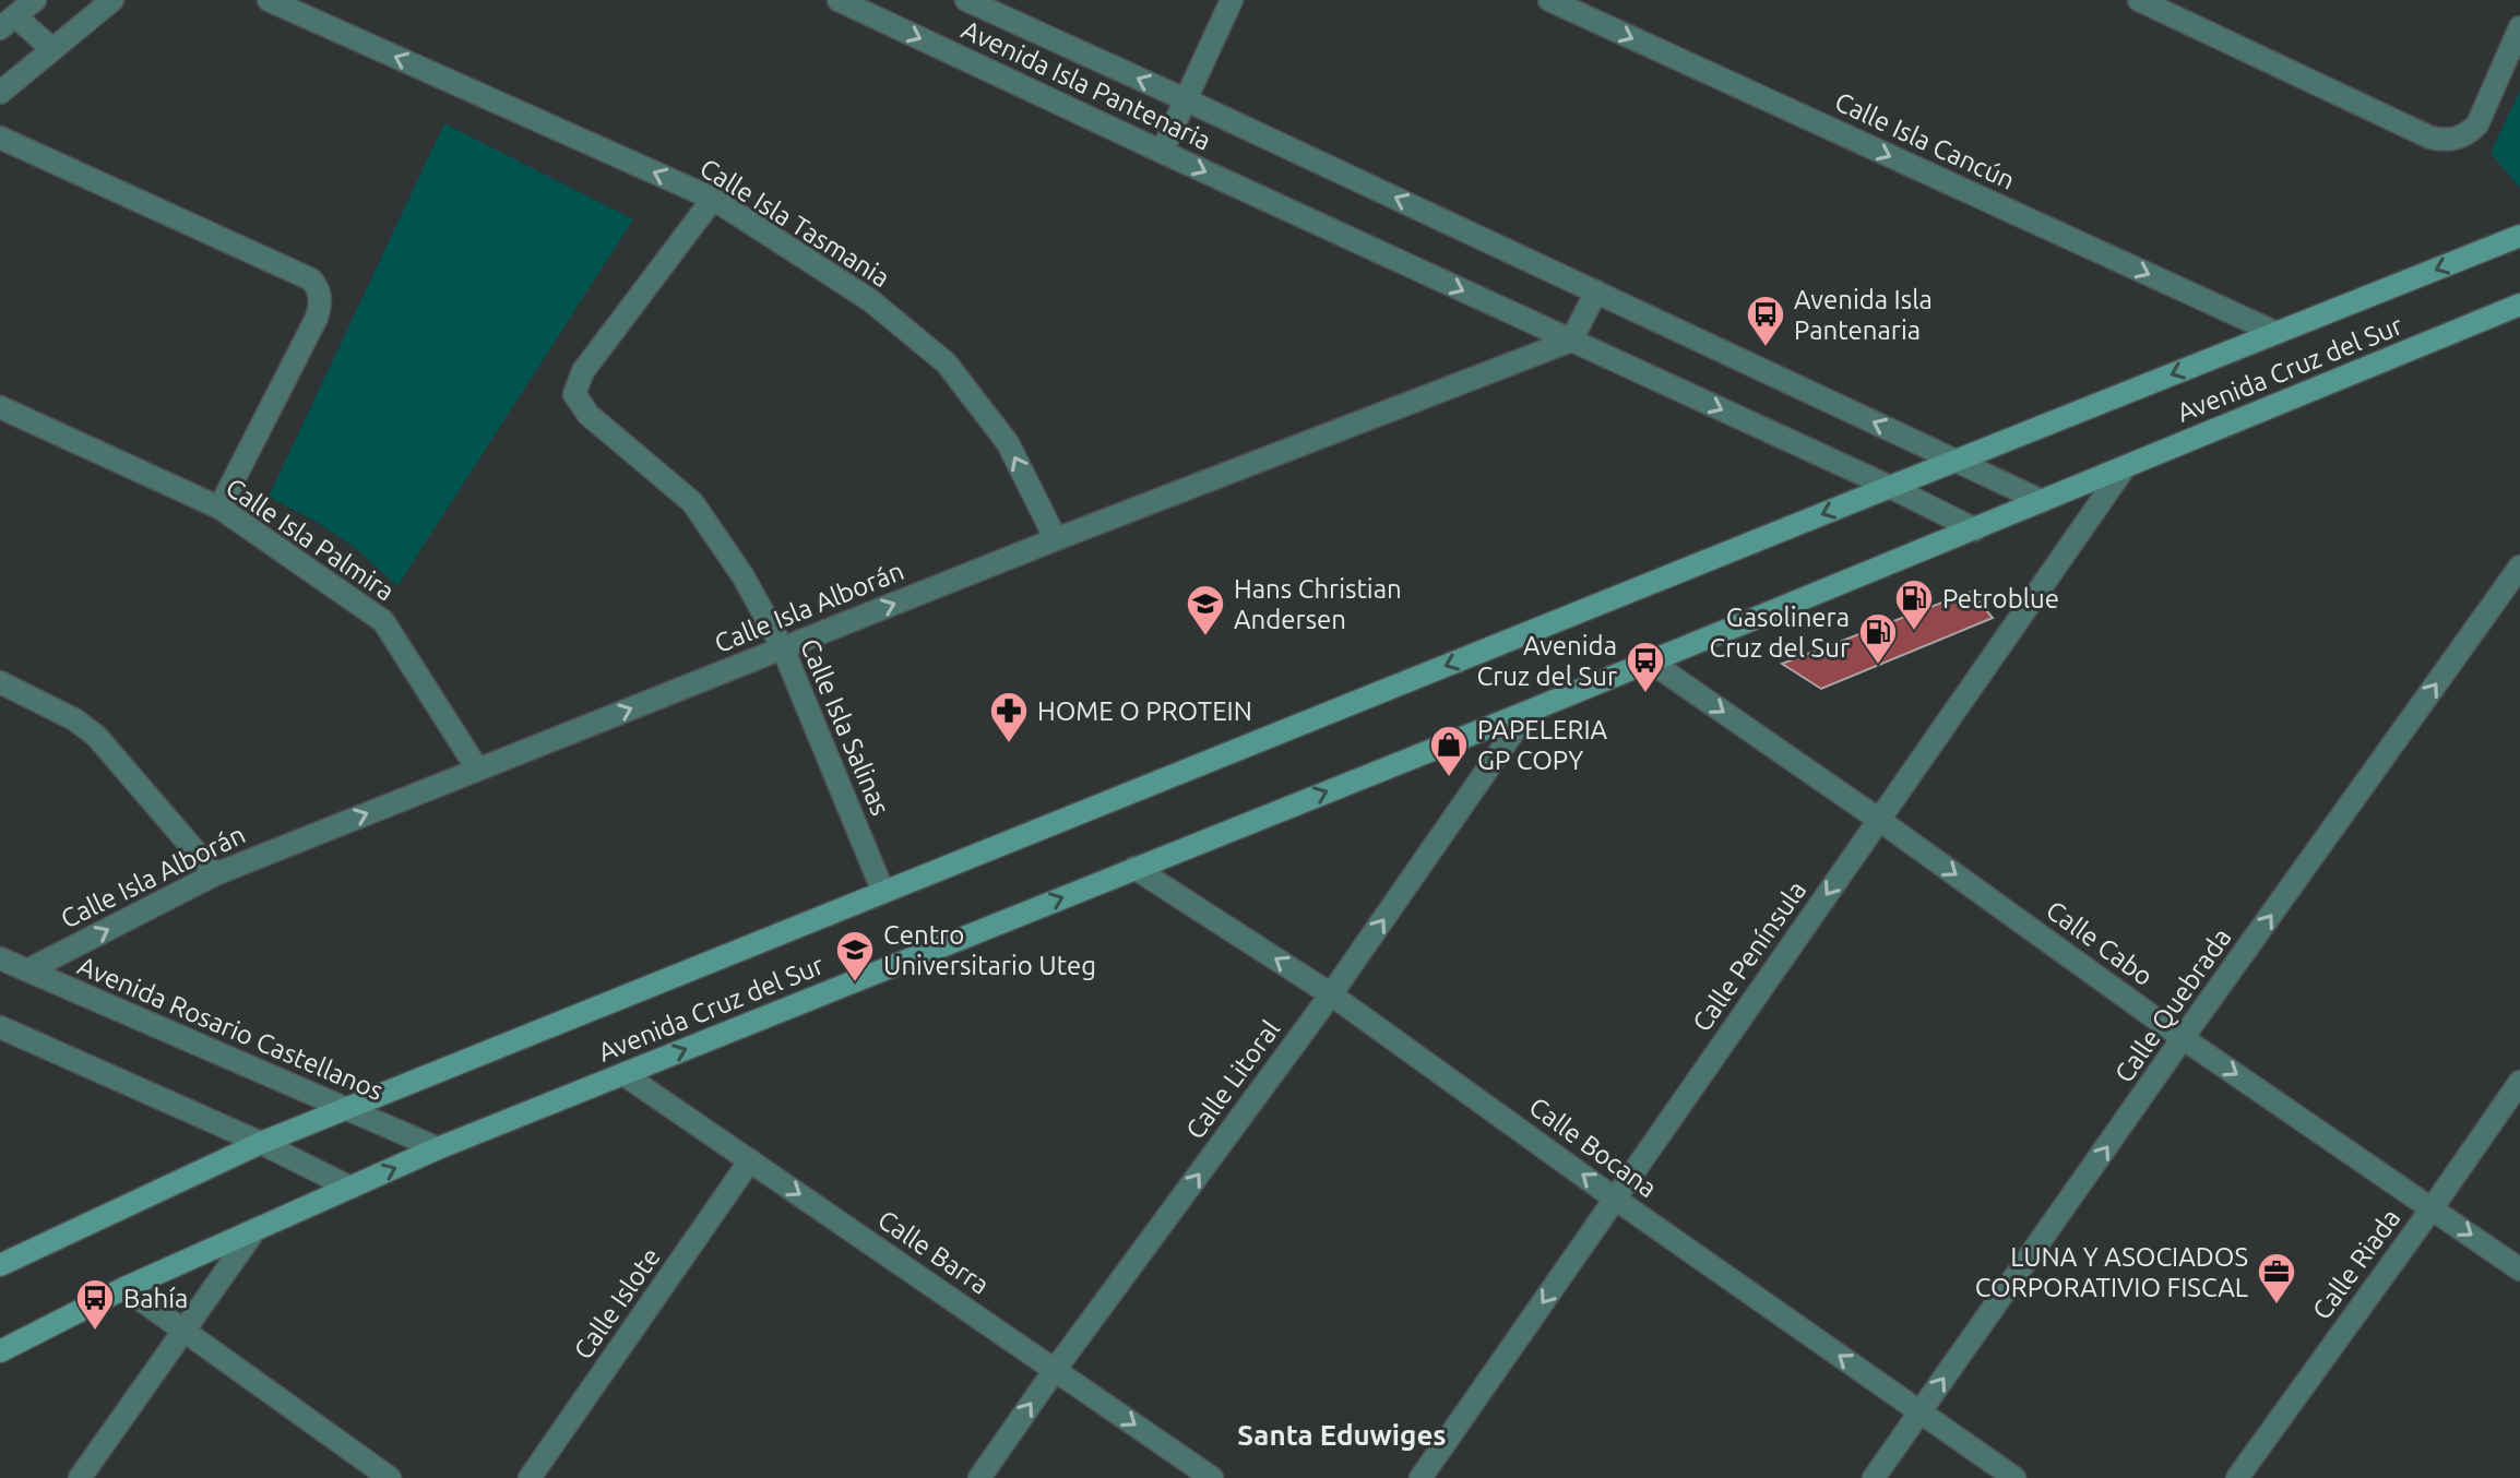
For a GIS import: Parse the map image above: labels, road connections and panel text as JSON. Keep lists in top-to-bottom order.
{
  "streets": {
    "main road": ["Avenida Cruz del Sur"],
    "street": [
      "Avenida Isla Pantenaria",
      "Calle Isla Cancún",
      "Calle Isla Tasmania",
      "Calle Isla Palmira",
      "Calle Isla Alborán",
      "Calle Isla Salinas",
      "Calle Cabo",
      "Calle Península",
      "Calle Quebrada",
      "Avenida Rosario Castellanos",
      "Calle Litoral",
      "Calle Bocana",
      "Calle Barra",
      "Calle Riada",
      "Calle Islote"
    ]
  },
  "crossings": [
    ["Avenida Isla Pantenaria", "Avenida Cruz del Sur"],
    ["Avenida Isla Pantenaria", "Calle Isla Alborán"],
    ["Calle Isla Cancún", "Avenida Cruz del Sur"],
    ["Calle Isla Tasmania", "Calle Isla Alborán"],
    ["Calle Isla Tasmania", "Calle Isla Salinas"],
    ["Avenida Cruz del Sur", "Calle Isla Salinas"],
    ["Avenida Cruz del Sur", "Calle Cabo"],
    ["Avenida Cruz del Sur", "Calle Península"],
    ["Avenida Cruz del Sur", "Avenida Rosario Castellanos"],
    ["Avenida Cruz del Sur", "Calle Litoral"],
    ["Avenida Cruz del Sur", "Calle Bocana"],
    ["Avenida Cruz del Sur", "Calle Barra"],
    ["Calle Isla Palmira", "Calle Isla Alborán"],
    ["Calle Isla Alborán", "Calle Isla Salinas"],
    ["Calle Isla Alborán", "Avenida Rosario Castellanos"],
    ["Calle Cabo", "Calle Península"],
    ["Calle Cabo", "Calle Quebrada"],
    ["Calle Cabo", "Calle Riada"],
    ["Calle Península", "Calle Bocana"],
    ["Calle Quebrada", "Calle Bocana"],
    ["Calle Litoral", "Calle Bocana"],
    ["Calle Litoral", "Calle Barra"],
    ["Calle Barra", "Calle Islote"]
  ],
  "one_way": [
    "Calle Isla Cancún",
    "Calle Isla Tasmania",
    "Calle Isla Alborán",
    "Calle Cabo",
    "Calle Península",
    "Calle Quebrada",
    "Calle Litoral",
    "Calle Bocana",
    "Calle Barra"
  ],
  "districts": ["Santa Eduwiges"],
  "places": {
    "bus stop": ["Avenida Isla Pantenaria", "Avenida Cruz del Sur", "Bahía"],
    "fuel station": ["Petroblue", "Gasolinera Cruz del Sur"],
    "school or university": ["Hans Christian Andersen", "Centro Universitario Uteg"],
    "pharmacy": ["HOME O PROTEIN"],
    "shop": ["PAPELERIA GP COPY"],
    "office": ["LUNA Y ASOCIADOS CORPORATIVIO FISCAL"]
  }
}
